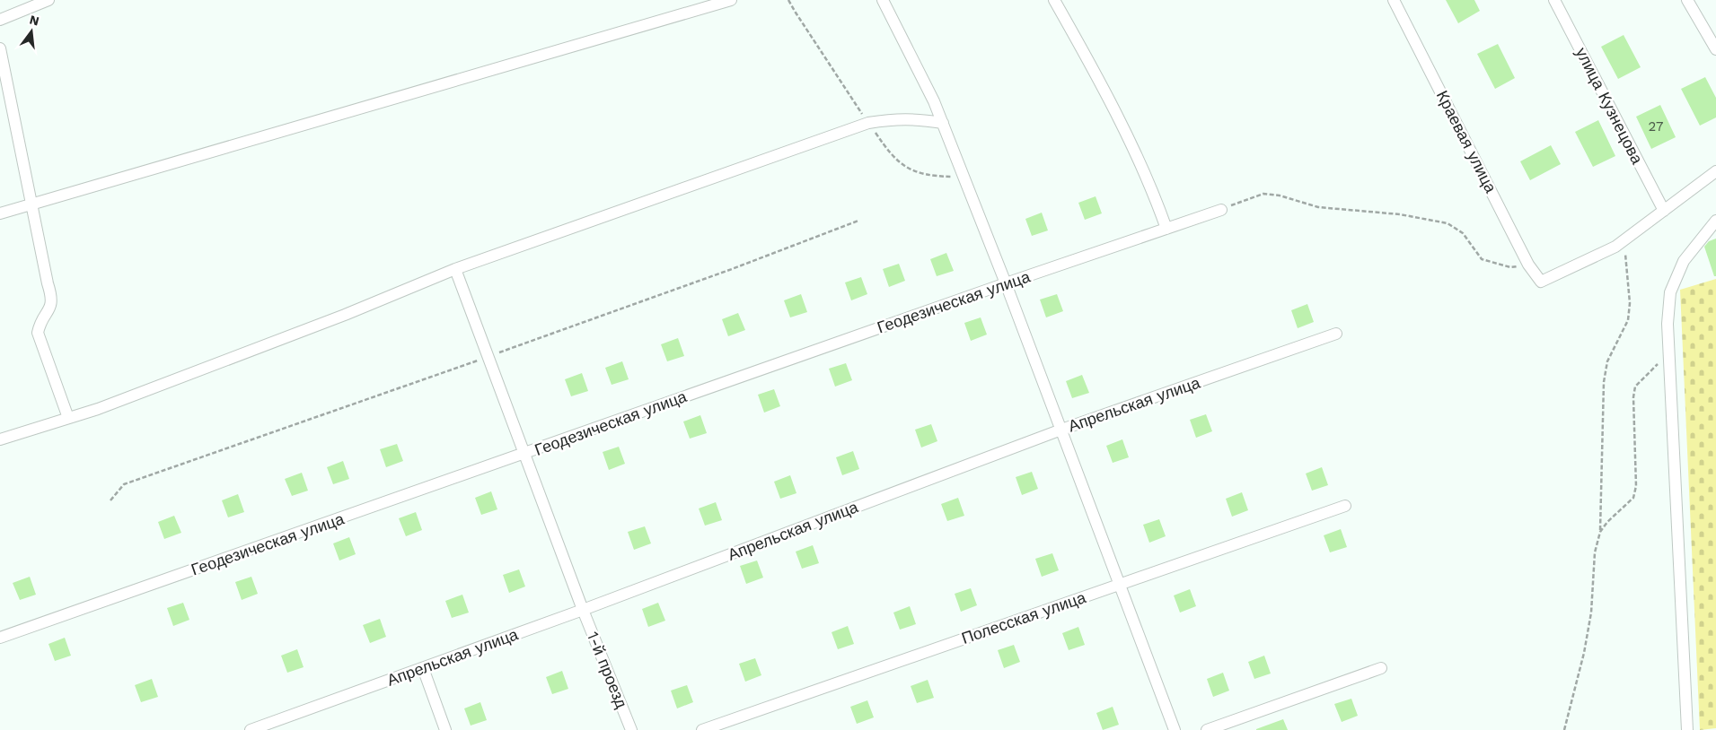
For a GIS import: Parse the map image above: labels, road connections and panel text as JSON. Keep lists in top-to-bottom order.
{
  "streets": {
    "street": [
      "улица Кузнецова",
      "Краевая улица",
      "Геодезическая улица",
      "Апрельская улица",
      "Полесская улица",
      "1-й проезд"
    ]
  },
  "crossings": [
    ["Геодезическая улица", "1-й проезд"],
    ["Апрельская улица", "1-й проезд"]
  ],
  "house_numbers": ["27"],
  "north": "top"
}
